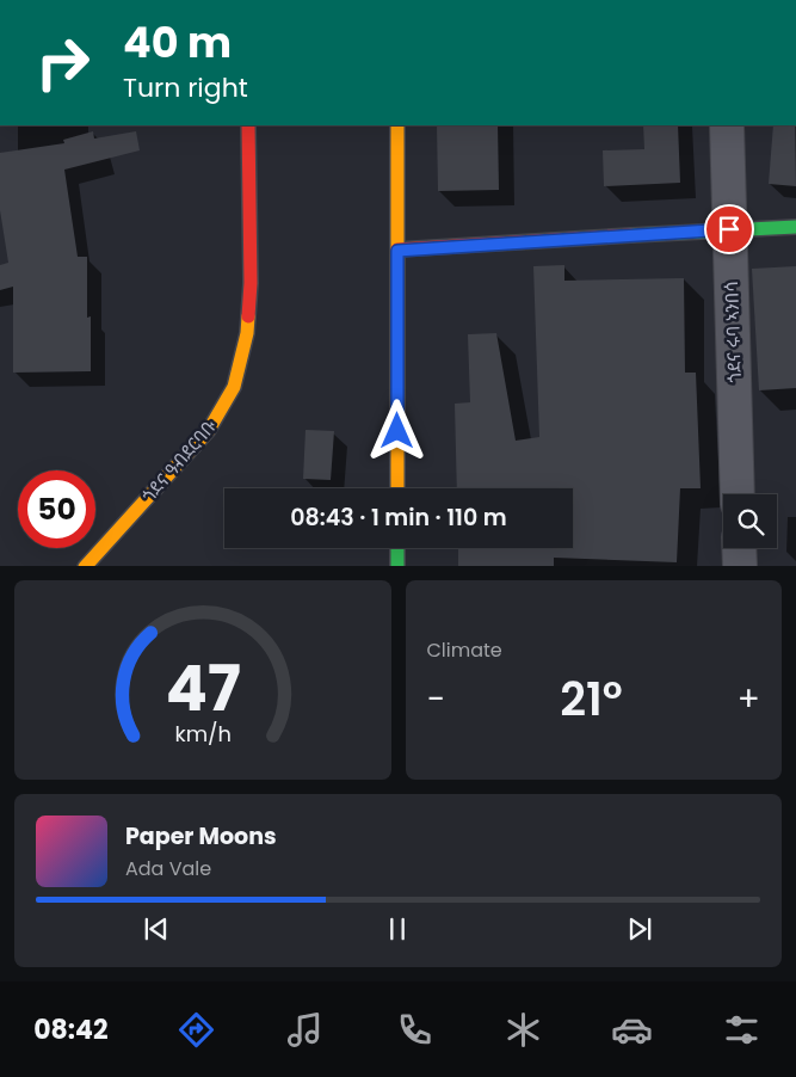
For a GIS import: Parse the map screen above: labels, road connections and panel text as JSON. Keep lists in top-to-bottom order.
{
  "streets": {
    "street": ["ጎደና ሩባ ኣንበሳ", "ጎደና ዓብደርባቡ"]
  },
  "page": {
    "turn": ["40 m", "Turn right"],
    "limit": "50",
    "trip": "08:43 · 1 min · 110 m",
    "tile": "Climate",
    "heat": ["−", "21°", "+"],
    "song": ["Paper Moons", "Ada Vale"],
    "tabs": "08:42",
    "gauge": ["47", "km/h"]
  }
}
